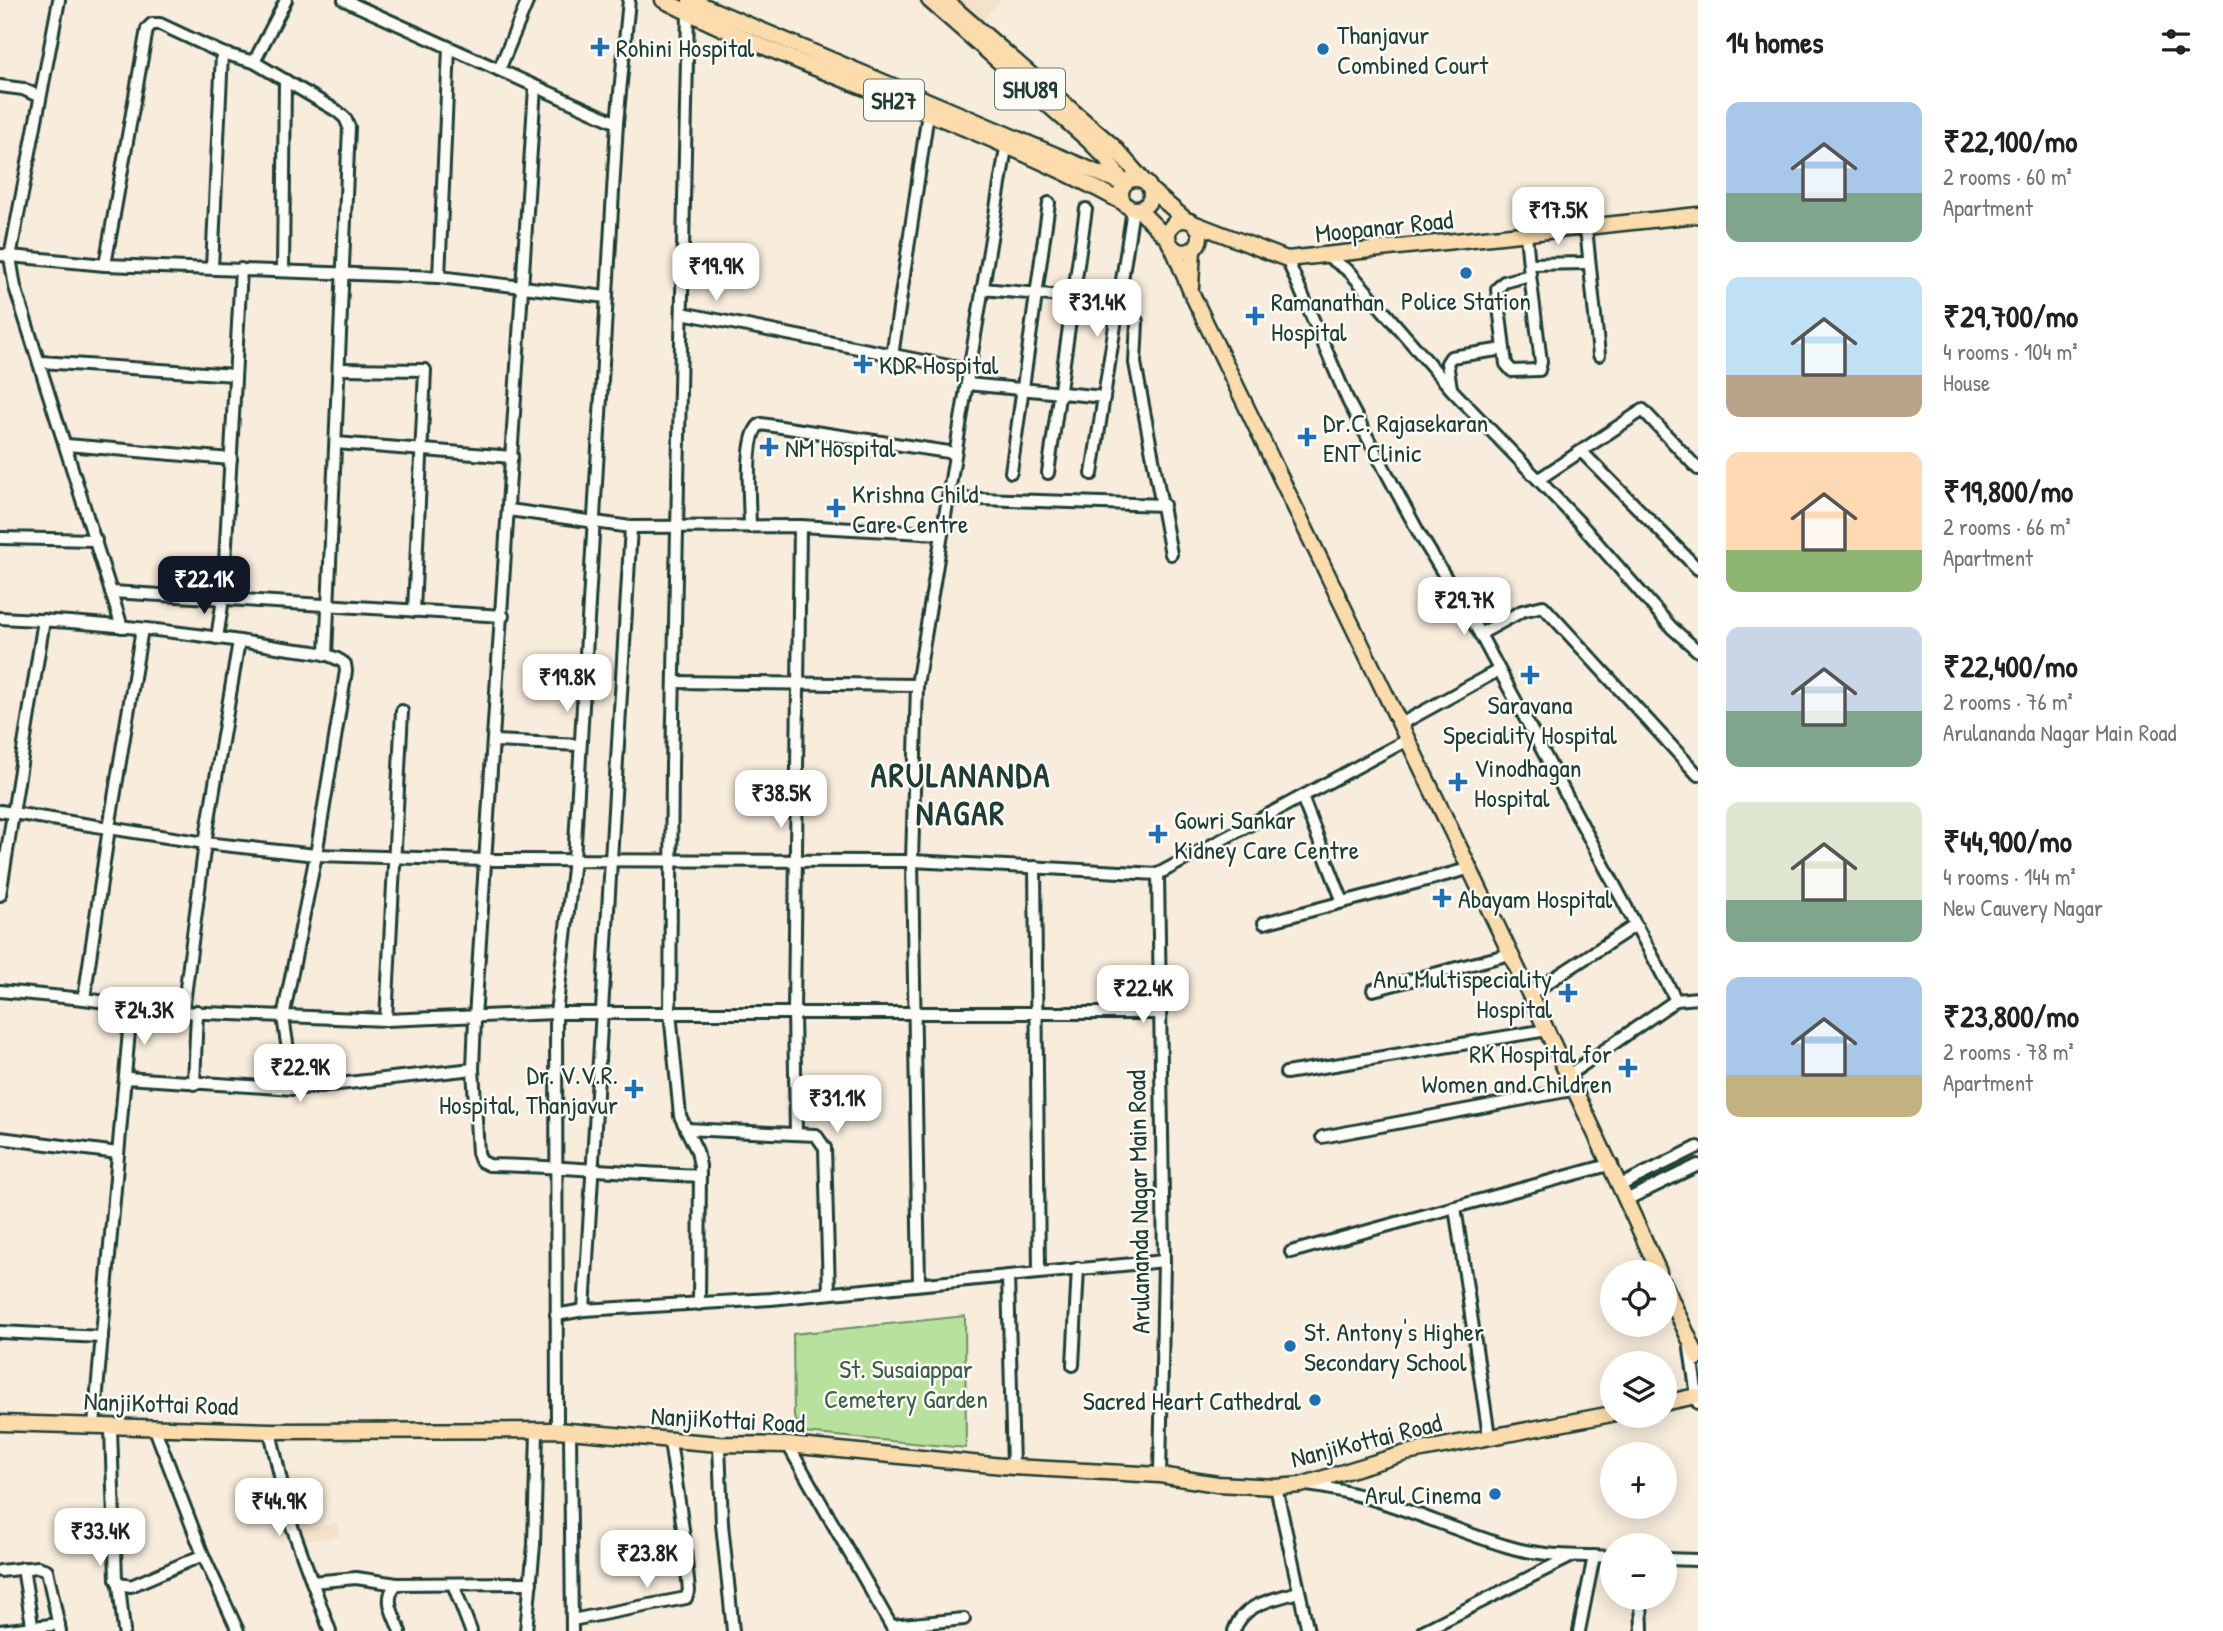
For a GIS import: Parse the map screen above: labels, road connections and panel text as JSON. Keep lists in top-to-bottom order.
{
  "streets": {
    "main road": [
      "SHU89",
      "SH27",
      "Moopanar Road",
      "NanjiKottai Road"
    ],
    "street": ["Arulananda Nagar Main Road"]
  },
  "crossings": [
    ["SHU89", "SH27"],
    ["SHU89", "Moopanar Road"],
    ["Arulananda Nagar Main Road", "NanjiKottai Road"]
  ],
  "districts": ["ARULANANDA NAGAR"],
  "parks": ["St. Susaiappar Cemetery Garden"],
  "places": {
    "health": [
      "Rohini Hospital",
      "Ramanathan Hospital",
      "KDR Hospital",
      "Dr.C. Rajasekaran ENT Clinic",
      "NM Hospital",
      "Krishna Child Care Centre",
      "Saravana Speciality Hospital",
      "Vinodhagan Hospital",
      "Gowri Sankar Kidney Care Centre",
      "Abayam Hospital",
      "Anu Multispeciality Hospital",
      "RK Hospital for Women and Children",
      "Dr. V.V.R. Hospital, Thanjavur"
    ],
    "other": [
      "Thanjavur Combined Court",
      "Police Station",
      "St. Antony's Higher Secondary School",
      "Sacred Heart Cathedral",
      "Arul Cinema"
    ]
  },
  "page": {
    "heading": "14 homes",
    "list": [
      {
        "name": "₹22,100/mo",
        "note": "2 rooms · 60 m² · Apartment"
      },
      {
        "name": "₹29,700/mo",
        "note": "4 rooms · 104 m² · House"
      },
      {
        "name": "₹19,800/mo",
        "note": "2 rooms · 66 m² · Apartment"
      },
      {
        "name": "₹22,400/mo",
        "note": "2 rooms · 76 m² · Arulananda Nagar Main Road"
      },
      {
        "name": "₹44,900/mo",
        "note": "4 rooms · 144 m² · New Cauvery Nagar"
      },
      {
        "name": "₹23,800/mo",
        "note": "2 rooms · 78 m² · Apartment"
      }
    ],
    "price": [
      "₹17.5K",
      "₹19.9K",
      "₹31.4K",
      "₹22.1K",
      "₹29.7K",
      "₹19.8K",
      "₹38.5K",
      "₹22.4K",
      "₹24.3K",
      "₹22.9K",
      "₹31.1K",
      "₹44.9K",
      "₹33.4K",
      "₹23.8K"
    ],
    "map_buttons": ["+", "−"]
  }
}
